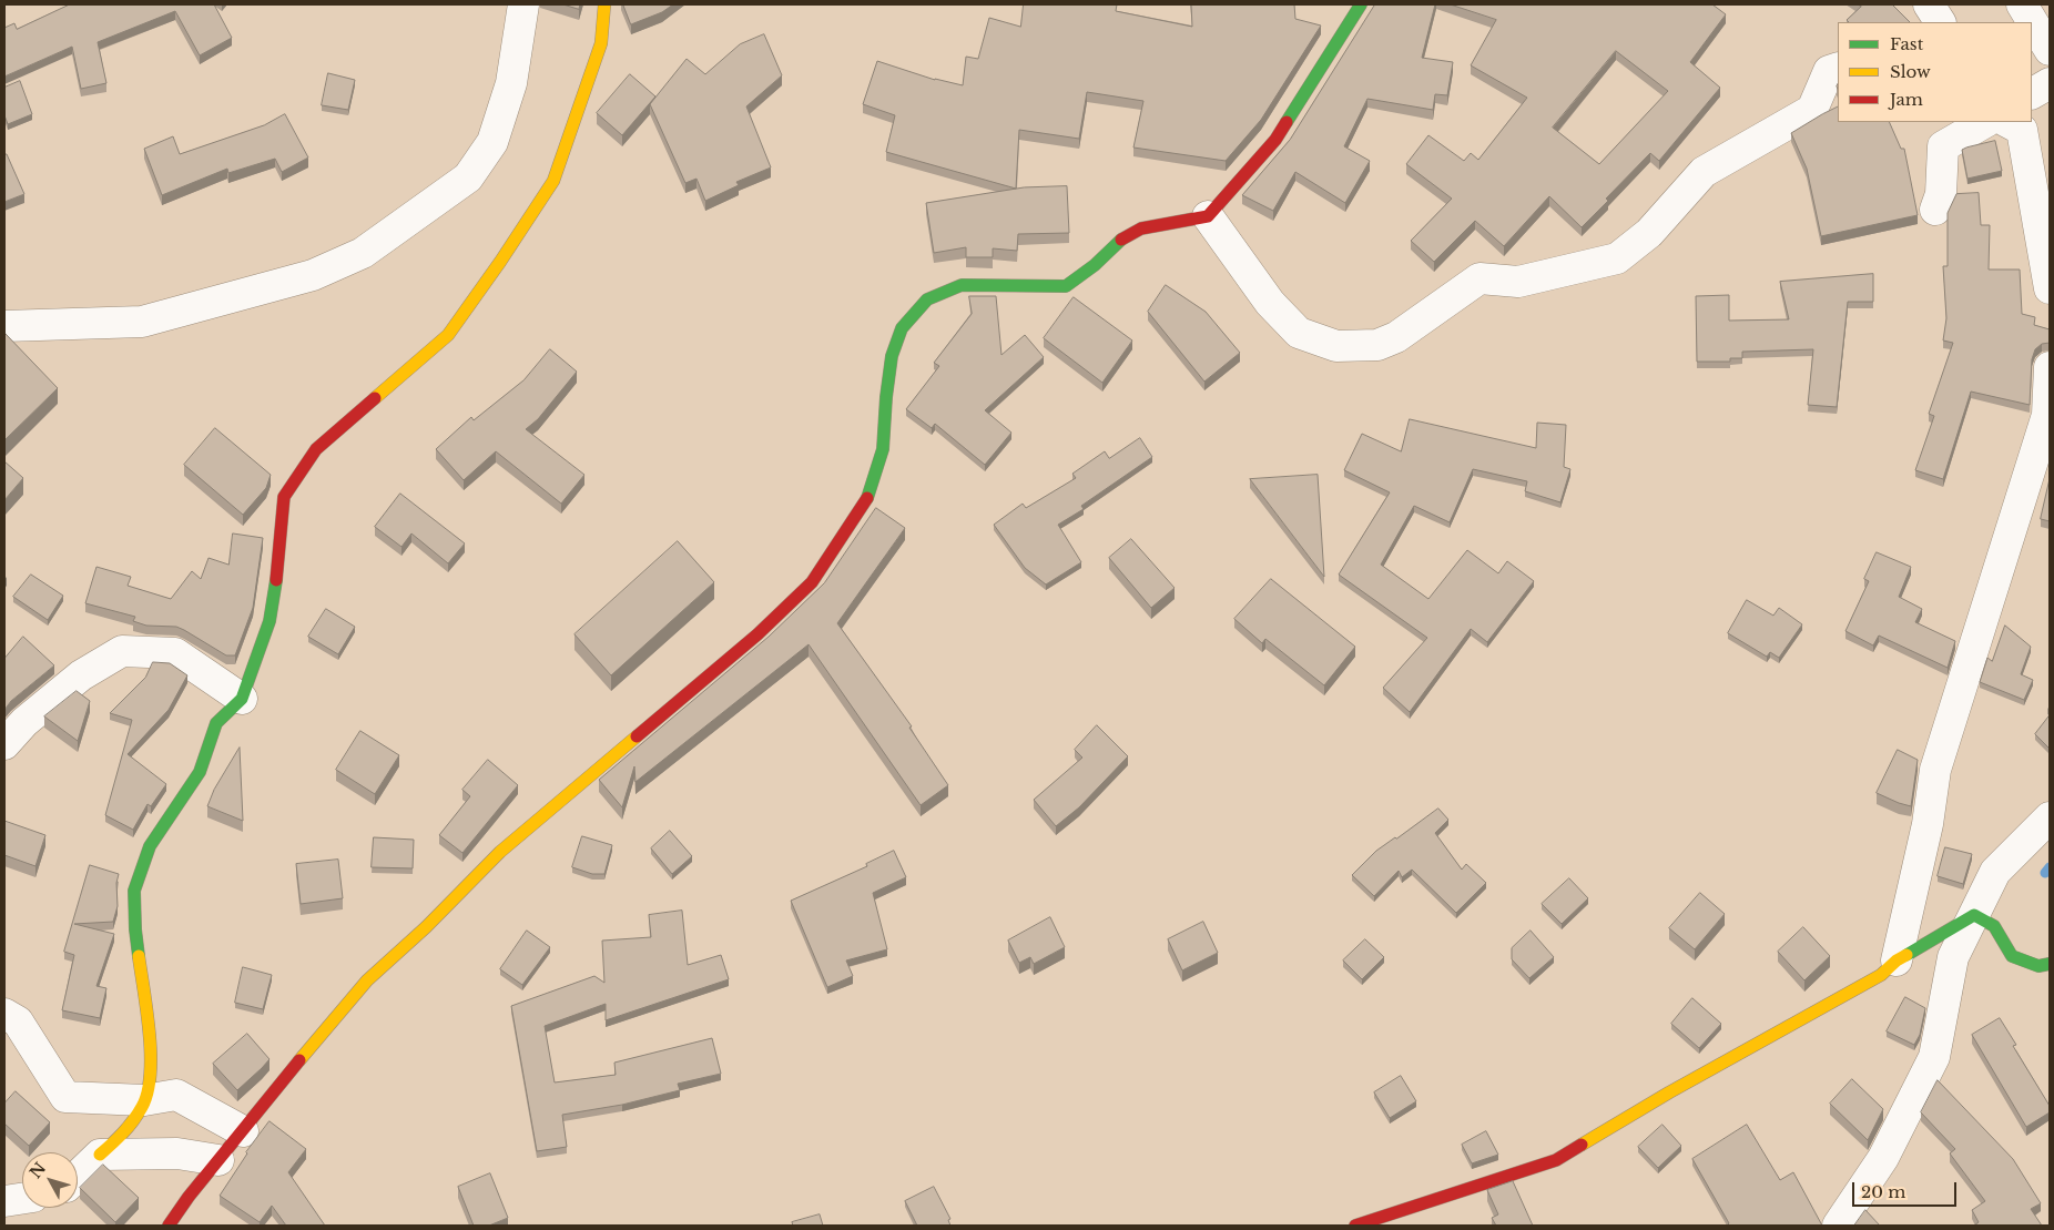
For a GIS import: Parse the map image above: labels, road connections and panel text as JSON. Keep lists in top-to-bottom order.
{
  "legend": ["Fast", "Slow", "Jam"],
  "scale_bar": "20 m",
  "north": "top left"
}
